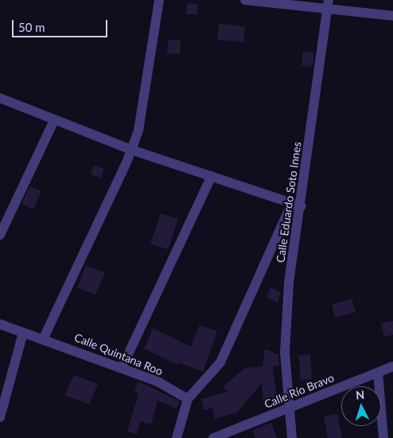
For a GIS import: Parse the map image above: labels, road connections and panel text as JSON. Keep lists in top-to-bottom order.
{
  "streets": {
    "street": ["Calle Eduardo Soto Innes", "Calle Quintana Roo", "Calle Río Bravo"]
  },
  "crossings": [
    ["Calle Eduardo Soto Innes", "Calle Río Bravo"]
  ],
  "scale_bar": "50 m",
  "north": "top"
}
